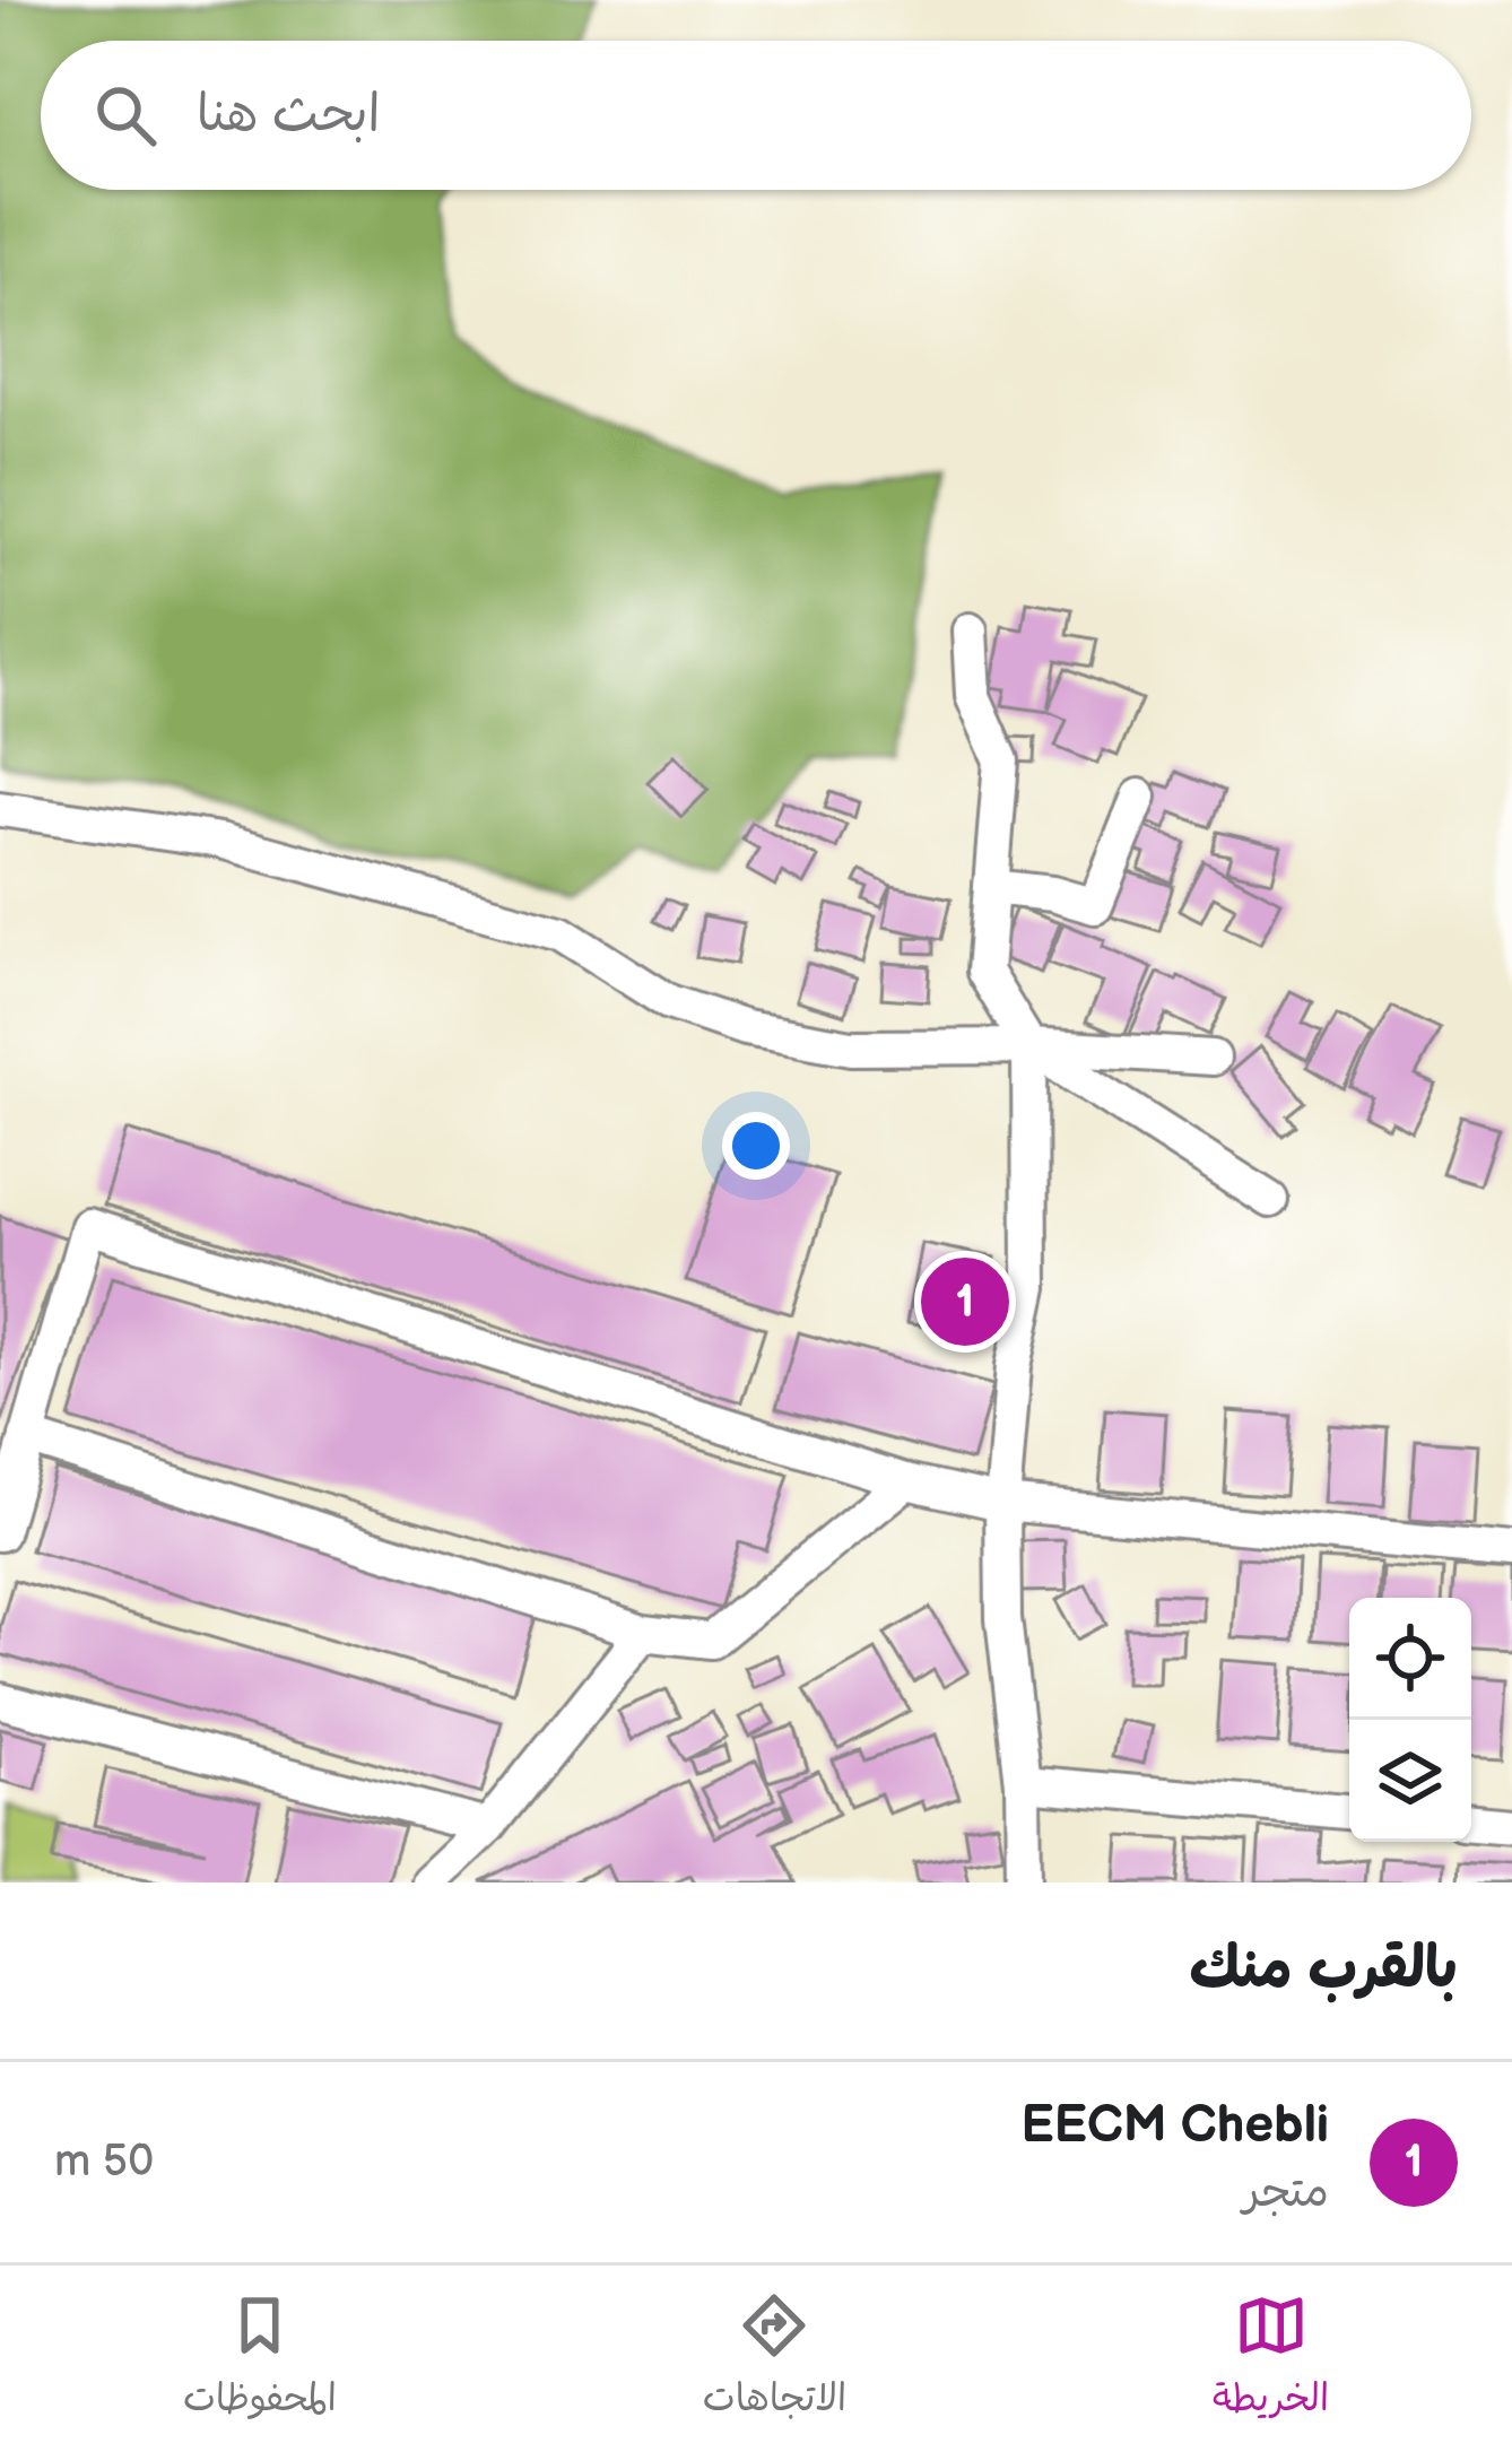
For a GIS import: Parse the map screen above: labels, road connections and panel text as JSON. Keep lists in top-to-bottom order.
{
  "page": {
    "search": "ابحث هنا",
    "pins": "1",
    "heading": "بالقرب منك",
    "list": [
      {
        "mark": "1",
        "name": "EECM Chebli",
        "note": "متجر",
        "value": "50 m"
      }
    ],
    "nav": ["الخريطة", "الاتجاهات", "المحفوظات"]
  }
}
